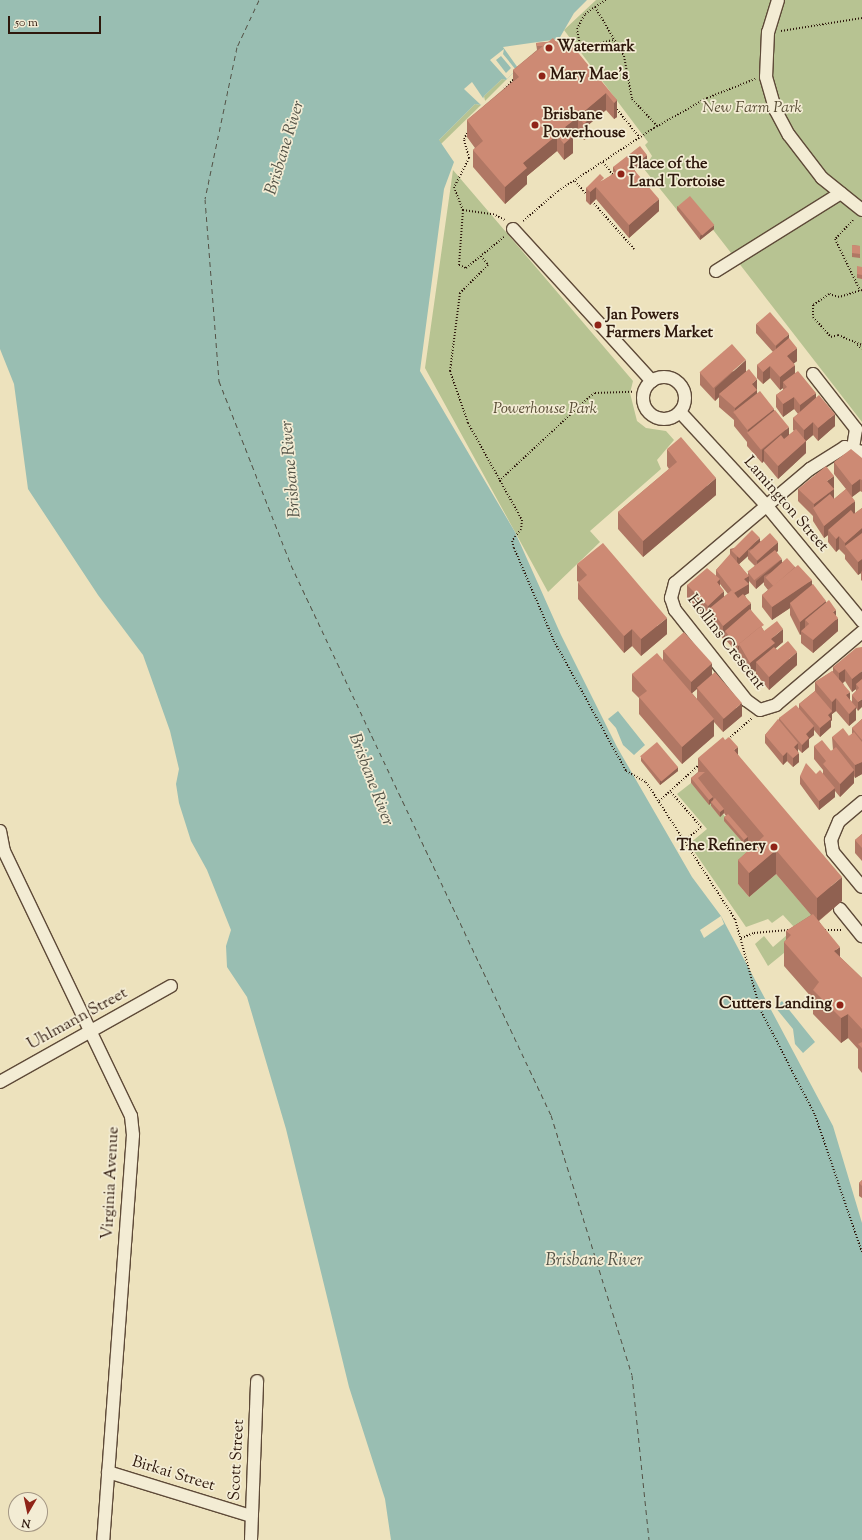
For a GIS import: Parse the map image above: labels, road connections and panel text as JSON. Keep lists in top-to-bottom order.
{
  "streets": {
    "street": [
      "Lamington Street",
      "Hollins Crescent",
      "Uhlmann Street",
      "Virginia Avenue",
      "Scott Street",
      "Birkai Street"
    ]
  },
  "crossings": [
    ["Lamington Street", "Hollins Crescent"],
    ["Uhlmann Street", "Virginia Avenue"],
    ["Virginia Avenue", "Birkai Street"],
    ["Scott Street", "Birkai Street"]
  ],
  "water": ["Brisbane River"],
  "parks": ["New Farm Park", "Powerhouse Park"],
  "places": [
    "Watermark",
    "Mary Mae’s",
    "Brisbane Powerhouse",
    "Place of the Land Tortoise",
    "Jan Powers Farmers Market",
    "The Refinery",
    "Cutters Landing"
  ],
  "scale_bar": "50 m",
  "north": "bottom"
}
